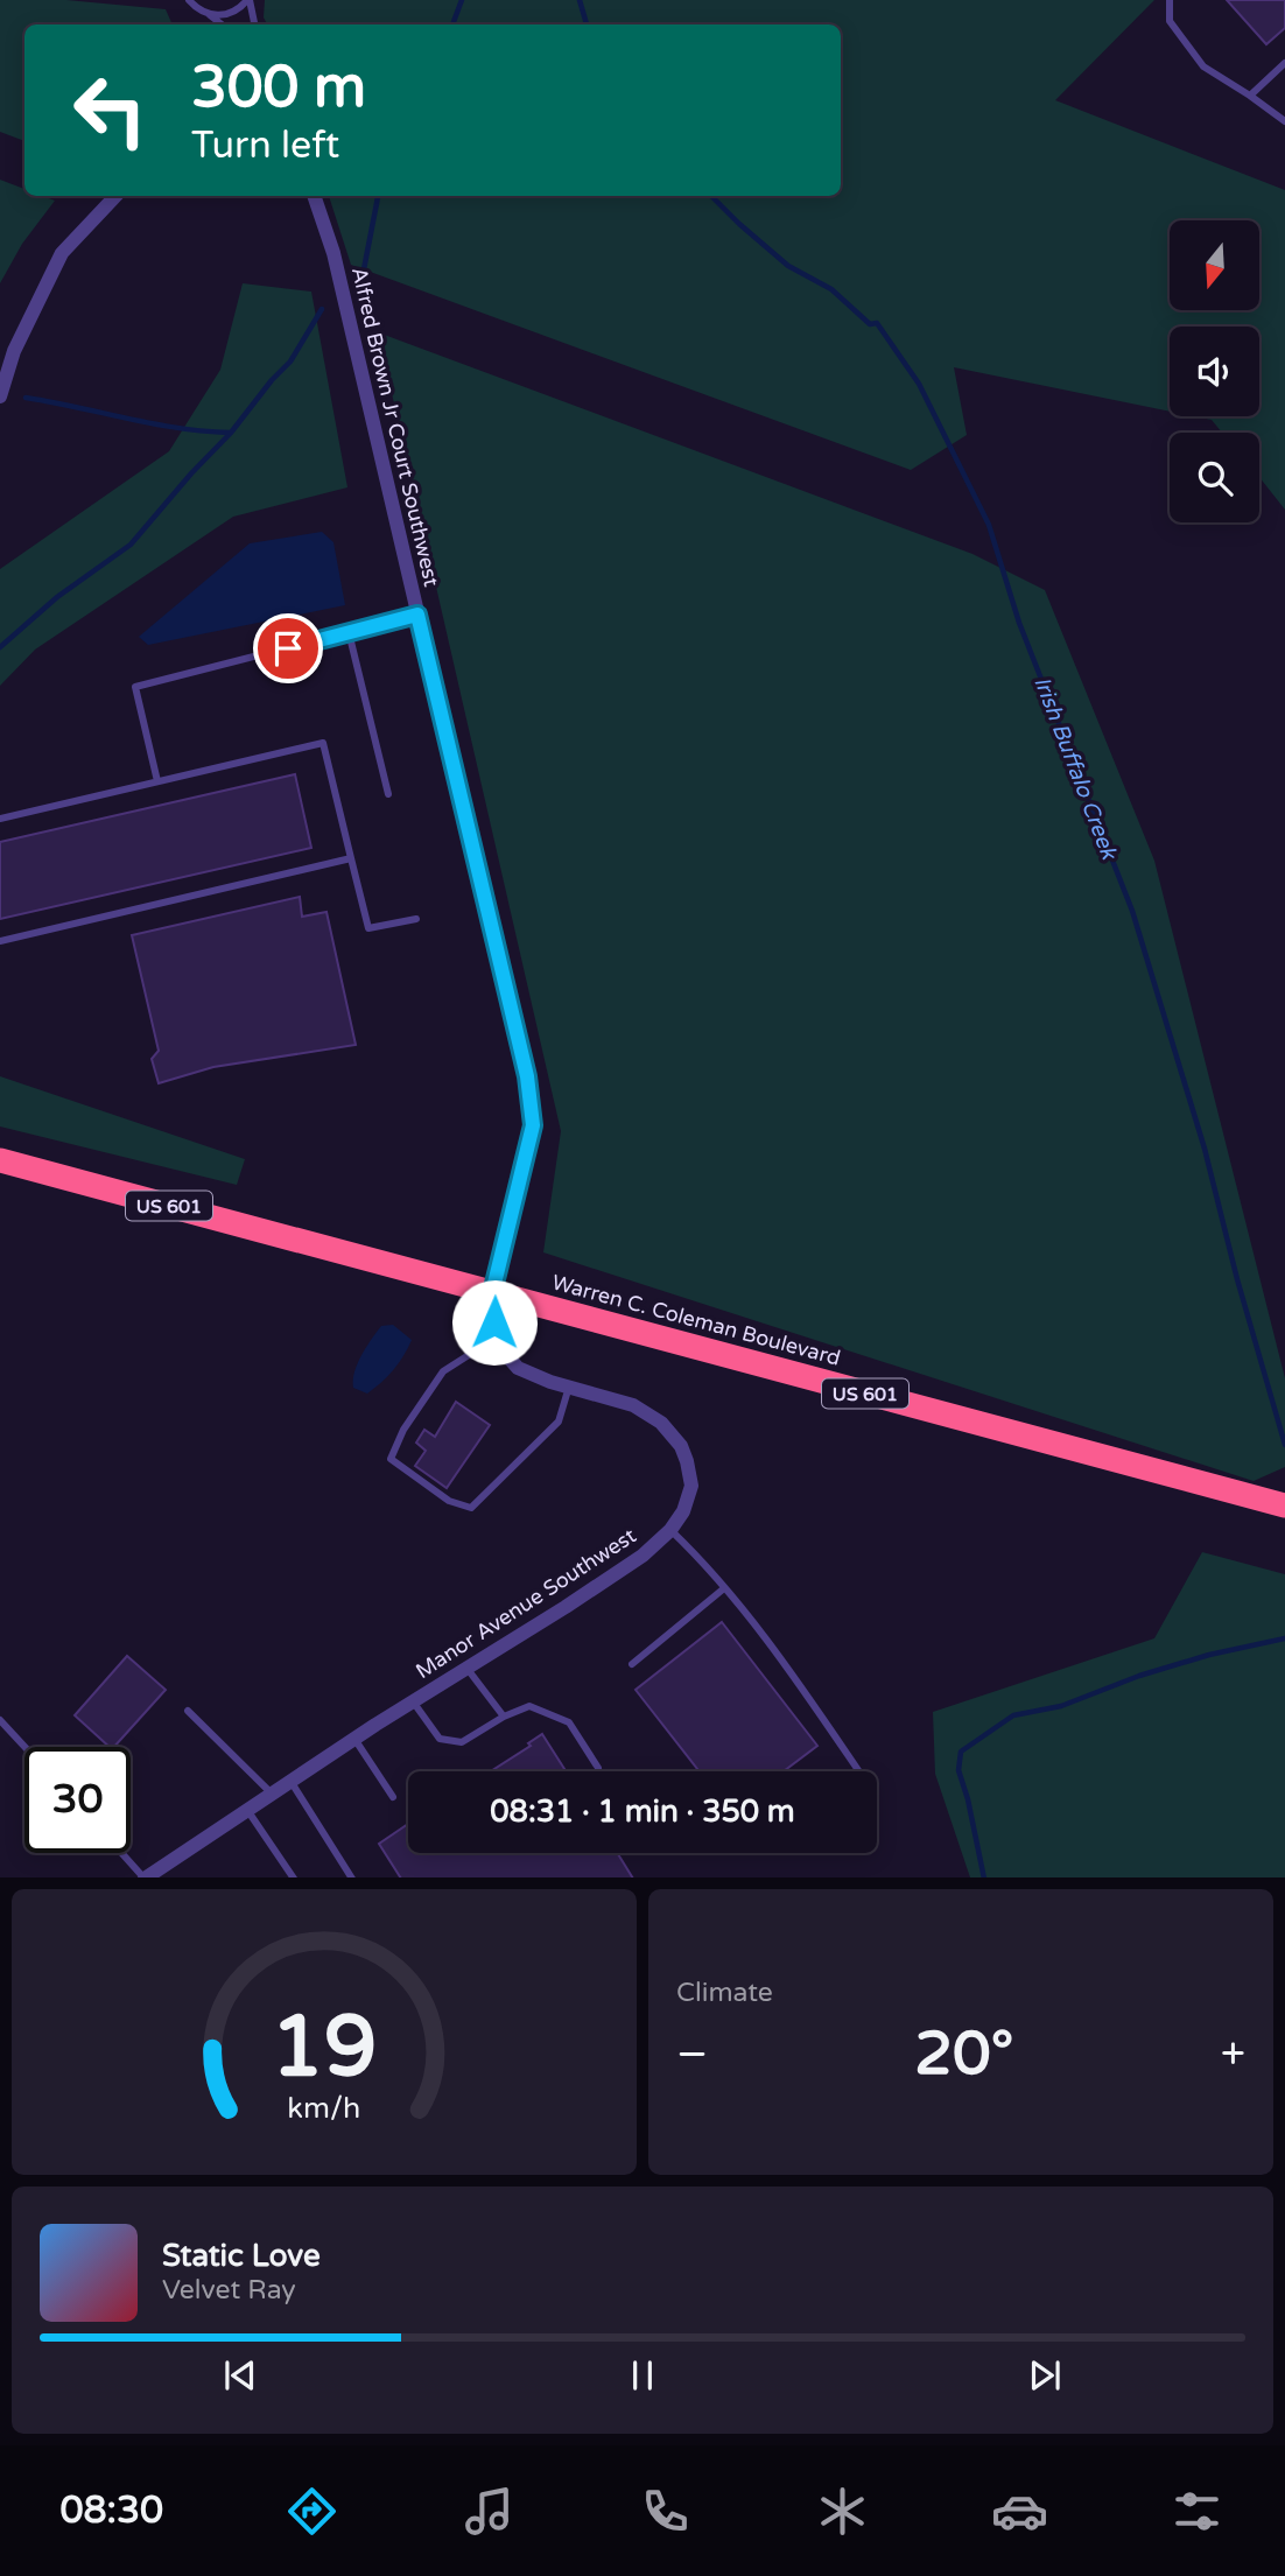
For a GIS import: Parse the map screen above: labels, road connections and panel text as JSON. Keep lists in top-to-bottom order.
{
  "streets": {
    "highway": ["US 601", "Warren C. Coleman Boulevard"],
    "street": ["Alfred Brown Jr Court Southwest", "Manor Avenue Southwest"]
  },
  "crossings": [
    ["Alfred Brown Jr Court Southwest", "Warren C. Coleman Boulevard"],
    ["Alfred Brown Jr Court Southwest", "Manor Avenue Southwest"],
    ["Warren C. Coleman Boulevard", "Manor Avenue Southwest"]
  ],
  "water": ["Irish Buffalo Creek"],
  "north": "bottom",
  "page": {
    "turn": ["300 m", "Turn left"],
    "limit": "30",
    "trip": "08:31 · 1 min · 350 m",
    "tile": "Climate",
    "heat": ["−", "20°", "+"],
    "song": ["Static Love", "Velvet Ray"],
    "tabs": "08:30",
    "gauge": ["19", "km/h"]
  }
}
